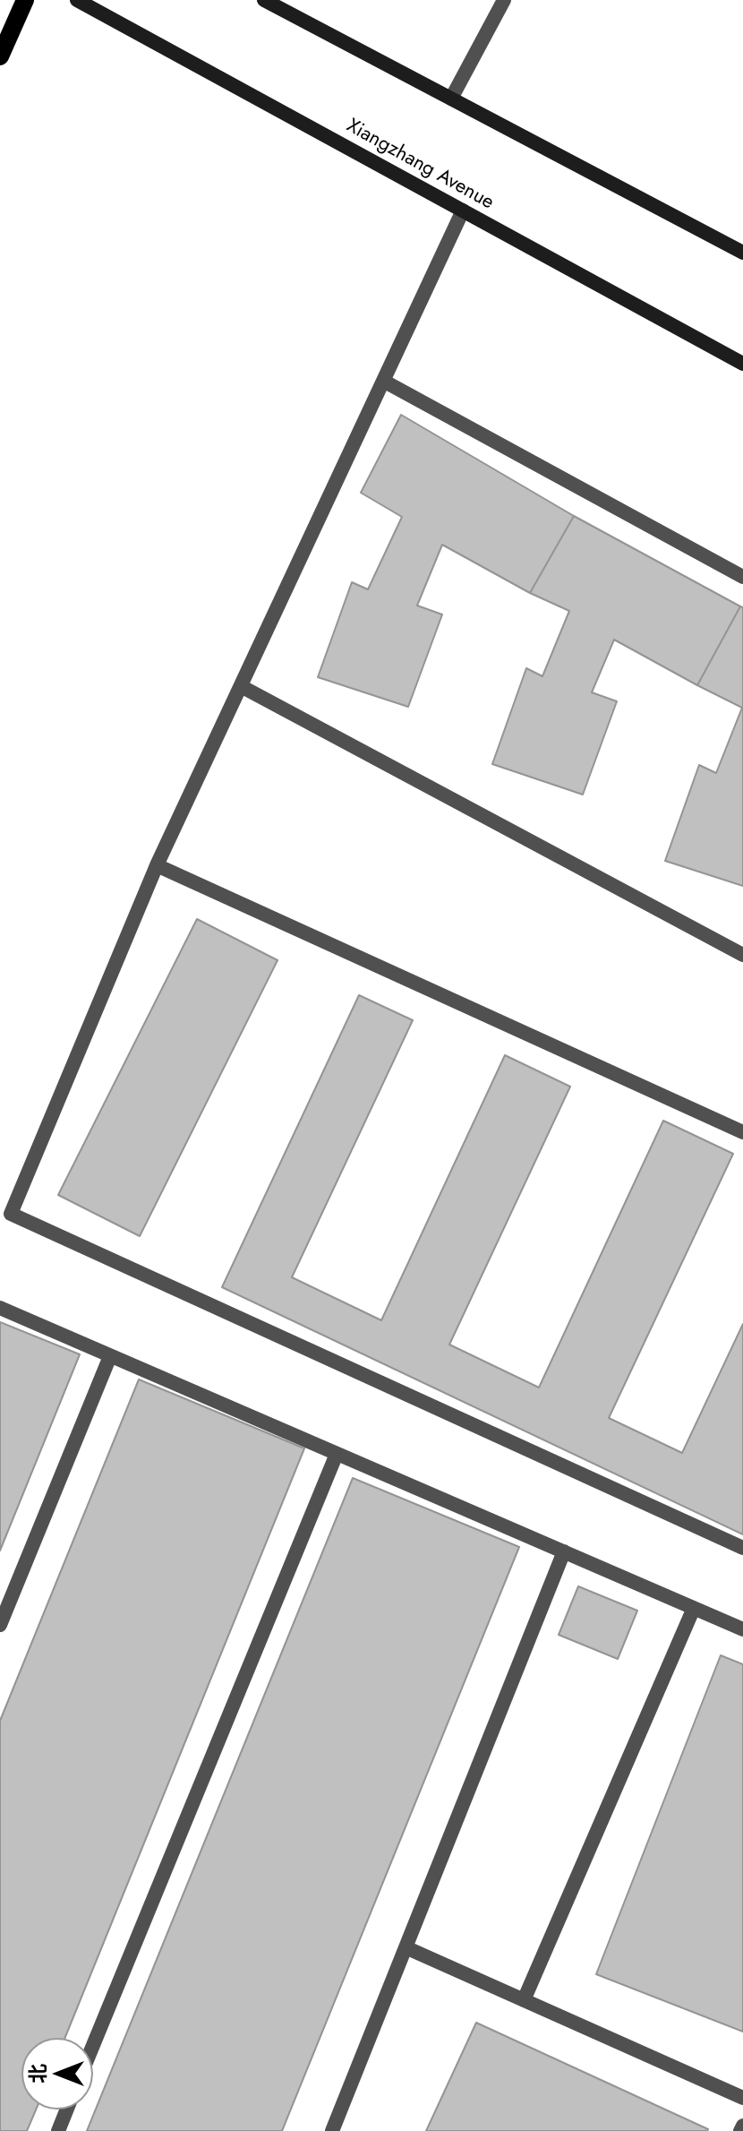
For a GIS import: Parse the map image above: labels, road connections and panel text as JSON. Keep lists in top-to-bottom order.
{
  "streets": {
    "main road": ["Xiangzhang Avenue"]
  },
  "north": "left"
}
